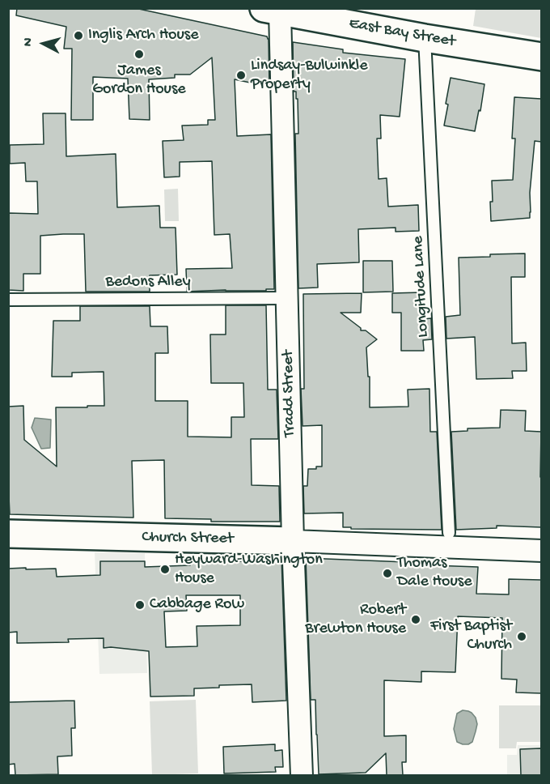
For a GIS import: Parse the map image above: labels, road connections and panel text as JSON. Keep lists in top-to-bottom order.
{
  "streets": {
    "street": ["East Bay Street", "Tradd Street", "Church Street"],
    "lane": ["Bedons Alley", "Longitude Lane"]
  },
  "crossings": [
    ["East Bay Street", "Longitude Lane"],
    ["East Bay Street", "Tradd Street"],
    ["Bedons Alley", "Tradd Street"],
    ["Tradd Street", "Church Street"]
  ],
  "places": [
    "Inglis Arch House",
    "James Gordon House",
    "Lindsay-Bulwinkle Property",
    "Heyward-Washington House",
    "Thomas Dale House",
    "Cabbage Row",
    "Robert Brewton House",
    "First Baptist Church"
  ],
  "north": "left"
}
